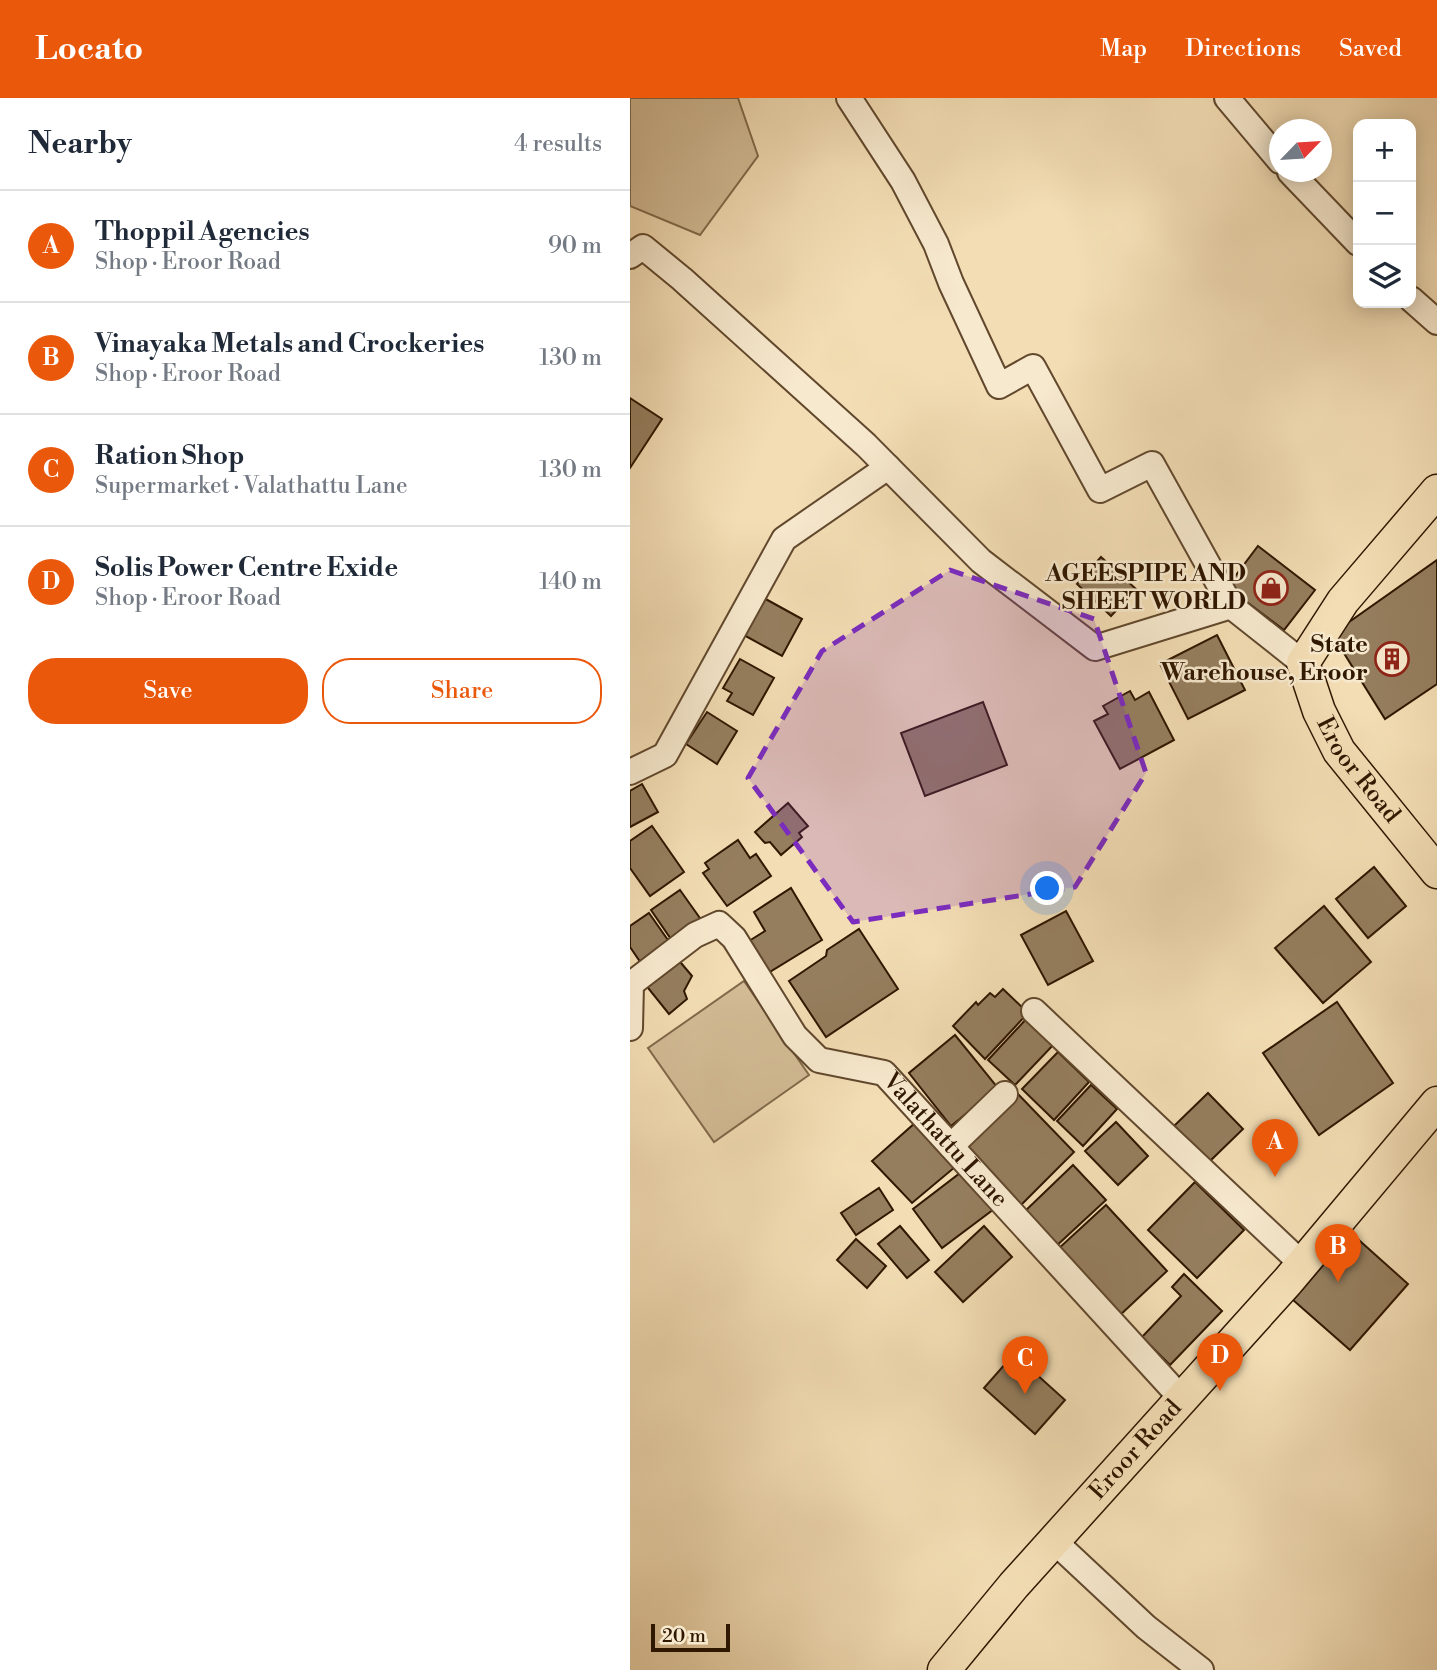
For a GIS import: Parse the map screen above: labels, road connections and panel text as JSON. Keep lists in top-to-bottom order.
{
  "streets": {
    "main road": ["Eroor Road"],
    "street": ["Valathattu Lane"]
  },
  "crossings": [
    ["Eroor Road", "Valathattu Lane"]
  ],
  "places": {
    "shop": ["AGEESPIPE AND SHEET WORLD"],
    "building": ["State Warehouse, Eroor"]
  },
  "scale_bar": "20 m",
  "north": "top right",
  "page": {
    "header": "Locato",
    "nav": ["Map", "Directions", "Saved"],
    "heading": ["Nearby", "4 results"],
    "map_buttons": ["+", "−"],
    "list": [
      {
        "mark": "A",
        "name": "Thoppil Agencies",
        "note": "Shop · Eroor Road",
        "value": "90 m"
      },
      {
        "mark": "B",
        "name": "Vinayaka Metals and Crockeries",
        "note": "Shop · Eroor Road",
        "value": "130 m"
      },
      {
        "mark": "C",
        "name": "Ration Shop",
        "note": "Supermarket · Valathattu Lane",
        "value": "130 m"
      },
      {
        "mark": "D",
        "name": "Solis Power Centre Exide",
        "note": "Shop · Eroor Road",
        "value": "140 m"
      }
    ],
    "buttons": ["Save", "Share"],
    "pins": [
      "A",
      "B",
      "D",
      "C"
    ],
    "scale": "20 m"
  }
}
